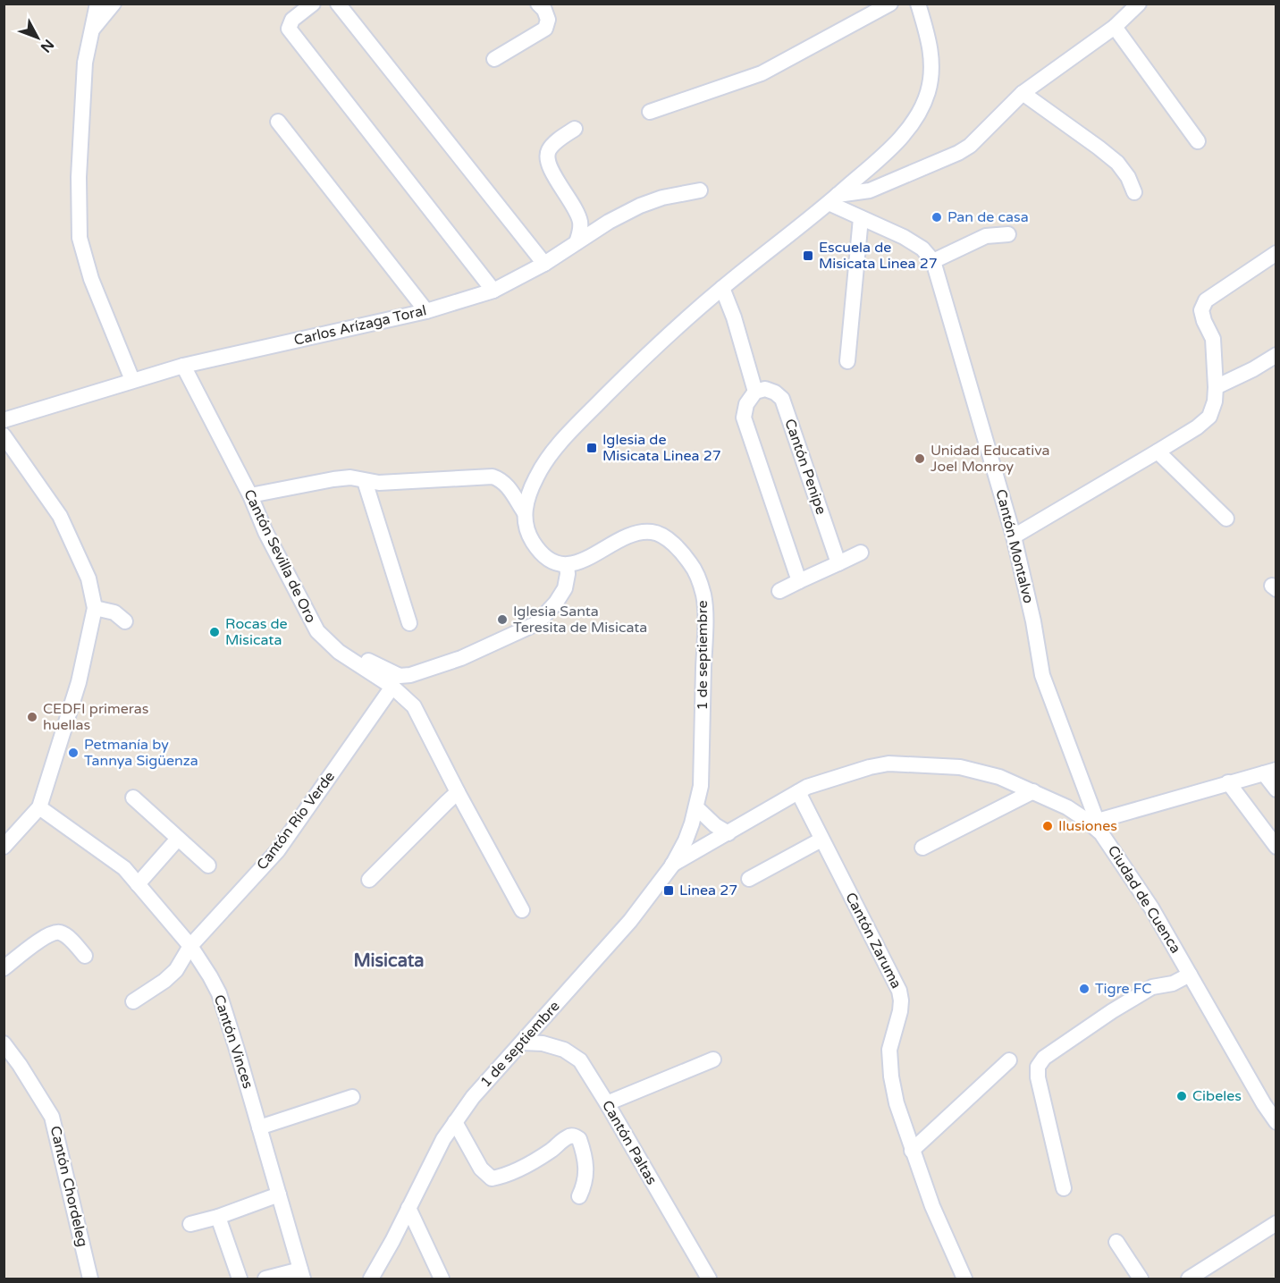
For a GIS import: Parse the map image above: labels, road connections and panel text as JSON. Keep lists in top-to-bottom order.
{
  "streets": {
    "street": [
      "Carlos Arízaga Toral",
      "Cantón Penipe",
      "Cantón Montalvo",
      "Cantón Sevilla de Oro",
      "1 de septiembre",
      "Cantón Río Verde",
      "Ciudad de Cuenca",
      "Cantón Zaruma",
      "Cantón Vinces",
      "Cantón Paltas",
      "Cantón Chordeleg"
    ]
  },
  "crossings": [
    ["Carlos Arízaga Toral", "Cantón Sevilla de Oro"],
    ["Cantón Montalvo", "Ciudad de Cuenca"],
    ["Cantón Sevilla de Oro", "Cantón Río Verde"],
    ["1 de septiembre", "Ciudad de Cuenca"],
    ["1 de septiembre", "Cantón Paltas"],
    ["Cantón Río Verde", "Cantón Vinces"],
    ["Ciudad de Cuenca", "Cantón Zaruma"]
  ],
  "districts": ["Misicata"],
  "places": {
    "other": [
      "Pan de casa",
      "Unidad Educativa Joel Monroy",
      "Iglesia Santa Teresita de Misicata",
      "Rocas de Misicata",
      "CEDFI primeras huellas",
      "Petmanía by Tannya Sigüenza",
      "Ilusiones",
      "Tigre FC",
      "Cibeles"
    ],
    "transit": ["Escuela de Misicata Linea 27", "Iglesia de Misicata Linea 27", "Linea 27"]
  },
  "north": "bottom right"
}
